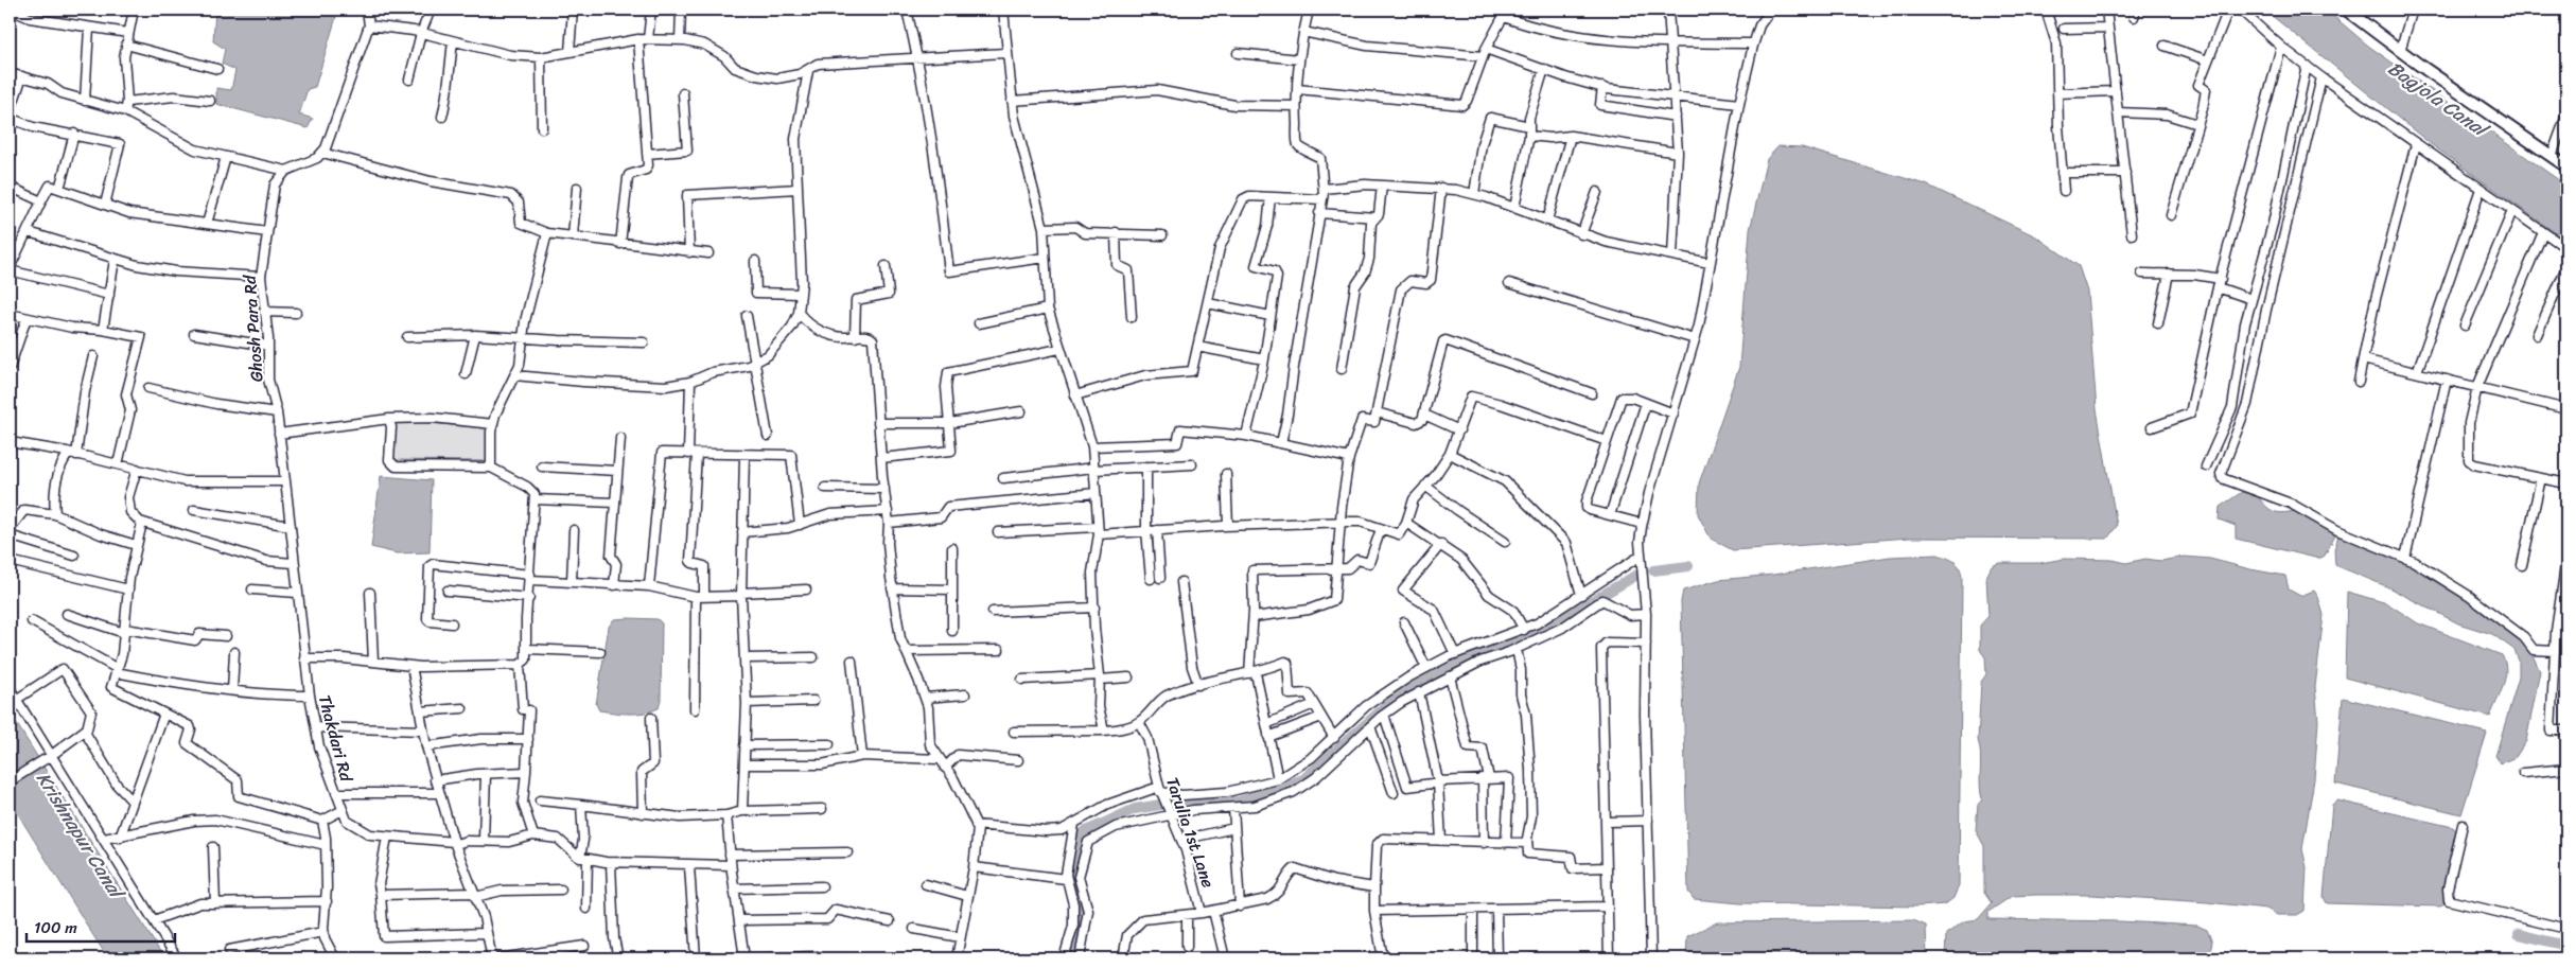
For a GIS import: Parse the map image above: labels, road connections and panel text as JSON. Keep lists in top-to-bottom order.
{
  "streets": {
    "street": ["Ghosh Para Rd", "Thakdari Rd", "Tarulia 1st Lane"]
  },
  "crossings": [
    ["Ghosh Para Rd", "Thakdari Rd"]
  ],
  "water": ["Bagjola Canal", "Krishnapur Canal"],
  "scale_bar": "100 m"
}
